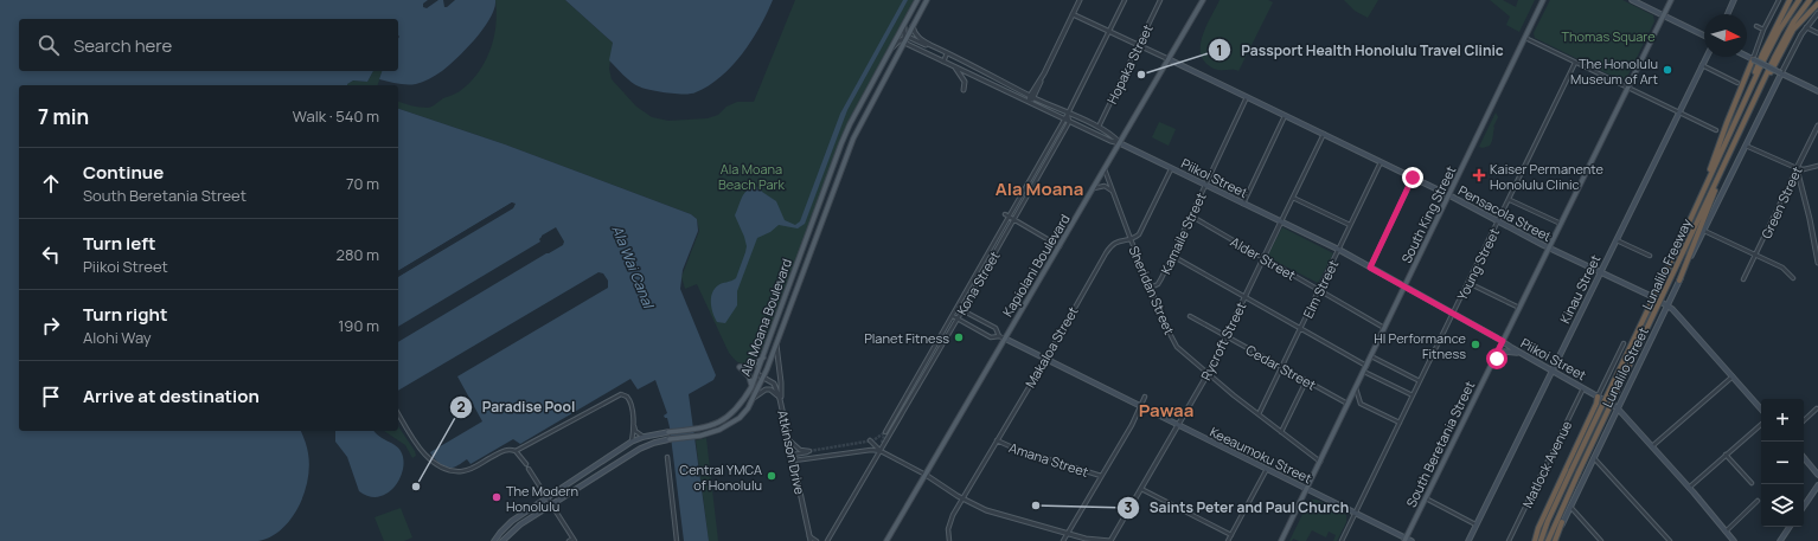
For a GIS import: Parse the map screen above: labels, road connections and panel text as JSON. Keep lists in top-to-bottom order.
{
  "streets": {
    "highway": ["Lunalilo Freeway"],
    "main road": [
      "Piikoi Street",
      "Pensacola Street",
      "South King Street",
      "Kapiolani Boulevard",
      "Kinau Street",
      "Ala Moana Boulevard",
      "Lunalilo Street",
      "South Beretania Street",
      "Keeaumoku Street"
    ],
    "street": [
      "Hopaka Street",
      "Green Street",
      "Kamaile Street",
      "Alder Street",
      "Young Street",
      "Kona Street",
      "Elm Street",
      "Sheridan Street",
      "Rycroft Street",
      "Makaloa Street",
      "Cedar Street",
      "Atkinson Drive",
      "Amana Street",
      "Matlock Avenue"
    ]
  },
  "crossings": [
    ["Hopaka Street", "Piikoi Street"],
    ["Hopaka Street", "Pensacola Street"],
    ["Piikoi Street", "South King Street"],
    ["Piikoi Street", "Kamaile Street"],
    ["Piikoi Street", "Young Street"],
    ["Piikoi Street", "Kapiolani Boulevard"],
    ["Piikoi Street", "Kona Street"],
    ["Piikoi Street", "Elm Street"],
    ["Piikoi Street", "Kinau Street"],
    ["Piikoi Street", "Ala Moana Boulevard"],
    ["Piikoi Street", "Rycroft Street"],
    ["Piikoi Street", "Makaloa Street"],
    ["Piikoi Street", "Lunalilo Street"],
    ["Piikoi Street", "South Beretania Street"],
    ["Piikoi Street", "Matlock Avenue"],
    ["Pensacola Street", "South King Street"],
    ["Pensacola Street", "Kamaile Street"],
    ["Pensacola Street", "Young Street"],
    ["Pensacola Street", "Kapiolani Boulevard"],
    ["Pensacola Street", "Kona Street"],
    ["Pensacola Street", "Elm Street"],
    ["Pensacola Street", "Kinau Street"],
    ["Pensacola Street", "Rycroft Street"],
    ["Pensacola Street", "Lunalilo Street"],
    ["Pensacola Street", "South Beretania Street"],
    ["South King Street", "Alder Street"],
    ["South King Street", "Sheridan Street"],
    ["South King Street", "Cedar Street"],
    ["South King Street", "Keeaumoku Street"],
    ["Kamaile Street", "Alder Street"],
    ["Kamaile Street", "Sheridan Street"],
    ["Alder Street", "Elm Street"],
    ["Alder Street", "Rycroft Street"],
    ["Young Street", "Keeaumoku Street"],
    ["Kapiolani Boulevard", "Sheridan Street"],
    ["Kapiolani Boulevard", "Keeaumoku Street"],
    ["Kona Street", "Keeaumoku Street"],
    ["Elm Street", "Sheridan Street"],
    ["Elm Street", "Cedar Street"],
    ["Sheridan Street", "Rycroft Street"],
    ["Sheridan Street", "Makaloa Street"],
    ["Ala Moana Boulevard", "Atkinson Drive"],
    ["Rycroft Street", "Cedar Street"],
    ["Rycroft Street", "Keeaumoku Street"],
    ["Makaloa Street", "Keeaumoku Street"],
    ["Makaloa Street", "Amana Street"],
    ["South Beretania Street", "Keeaumoku Street"]
  ],
  "districts": ["Ala Moana", "Pawaa"],
  "water": ["Ala Wai Canal"],
  "parks": ["Thomas Square", "Ala Moana Beach Park"],
  "places": {
    "other": [
      "The Honolulu Museum of Art",
      "Passport Health Honolulu Travel Clinic",
      "Planet Fitness",
      "HI Performance Fitness",
      "Central YMCA of Honolulu",
      "Paradise Pool",
      "The Modern Honolulu",
      "Saints Peter and Paul Church"
    ],
    "health": ["Kaiser Permanente Honolulu Clinic"]
  },
  "north": "right",
  "page": {
    "search": "Search here",
    "heading": ["7 min", "Walk · 540 m"],
    "list": [
      ["Continue", "South Beretania Street", "70 m"],
      ["Turn left", "Piikoi Street", "280 m"],
      ["Turn right", "Alohi Way", "190 m"],
      "Arrive at destination"
    ],
    "map_buttons": ["+", "−"]
  }
}
